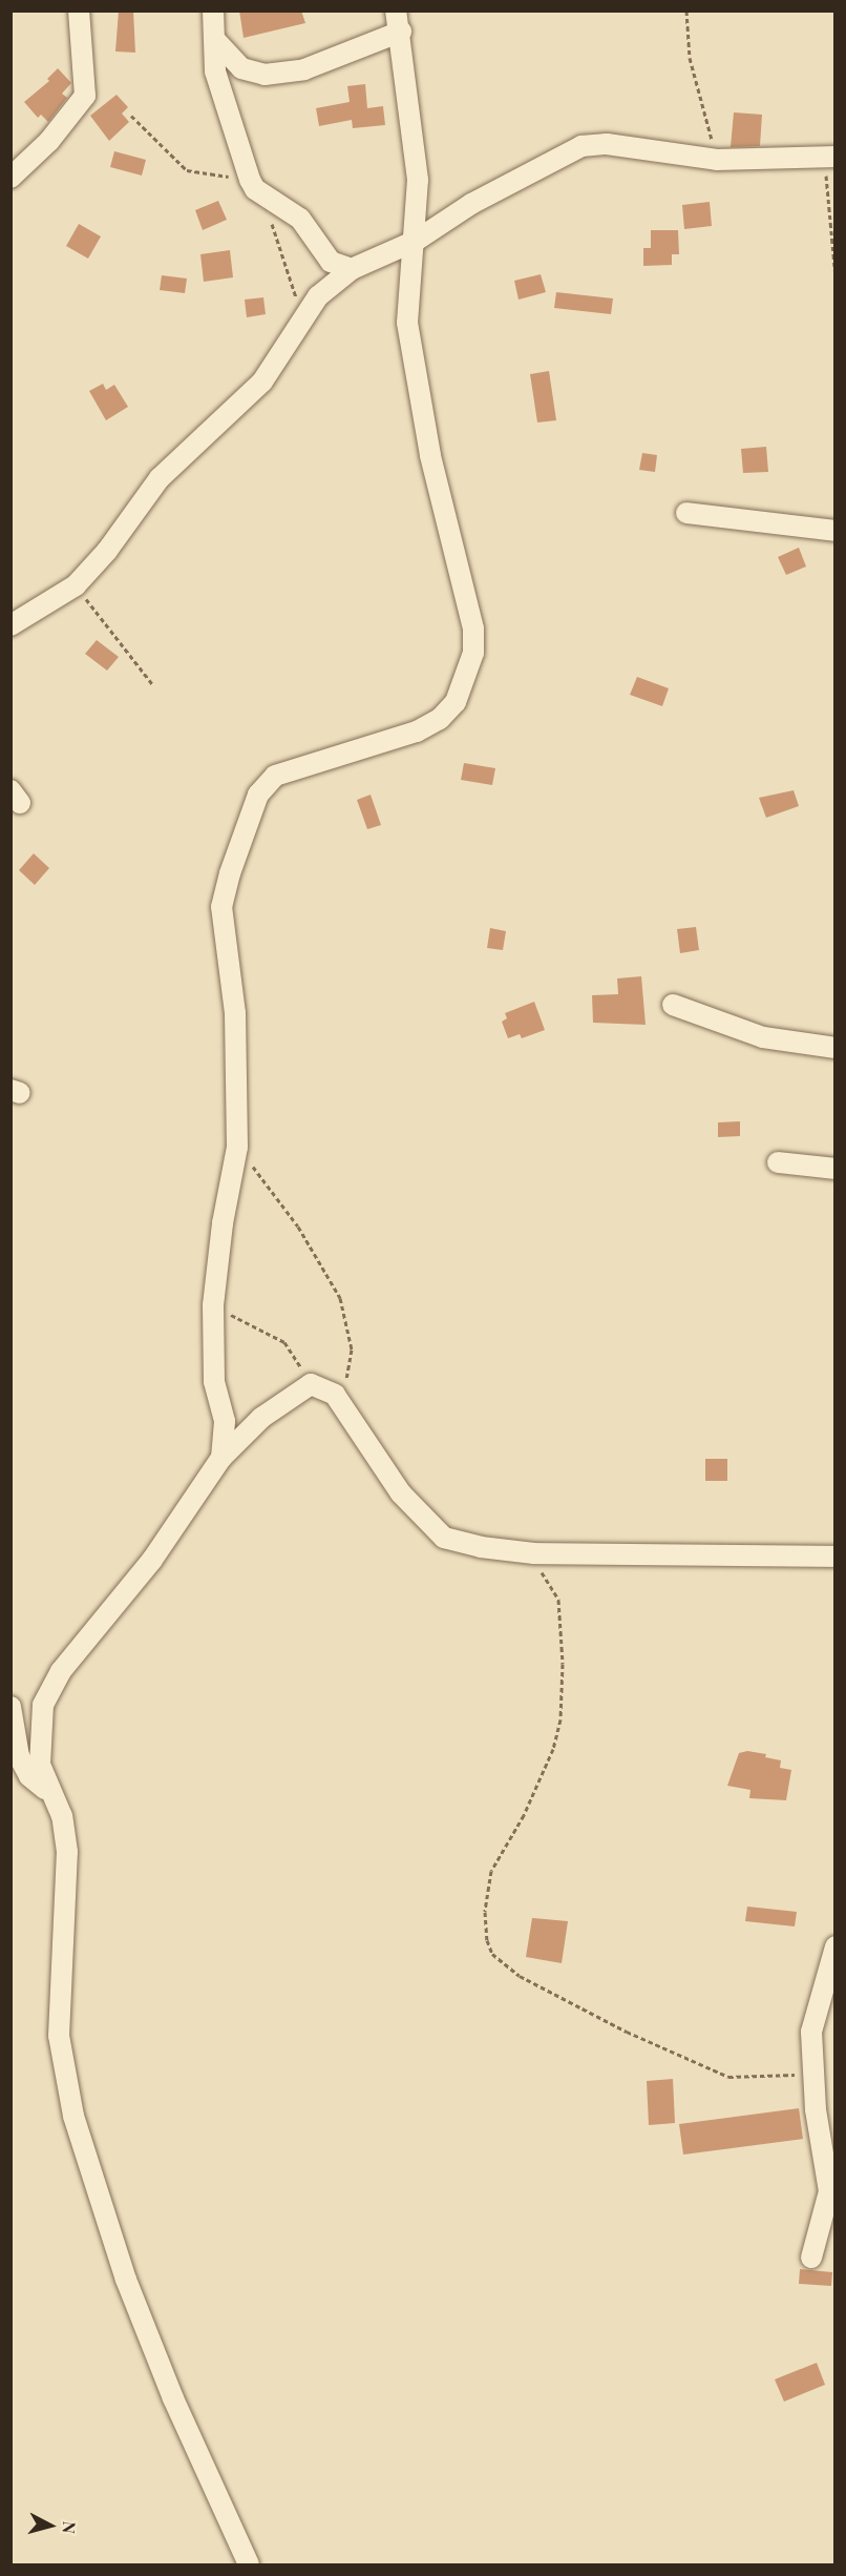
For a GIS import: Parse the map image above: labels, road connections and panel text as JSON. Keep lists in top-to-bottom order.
{
  "north": "right"
}
